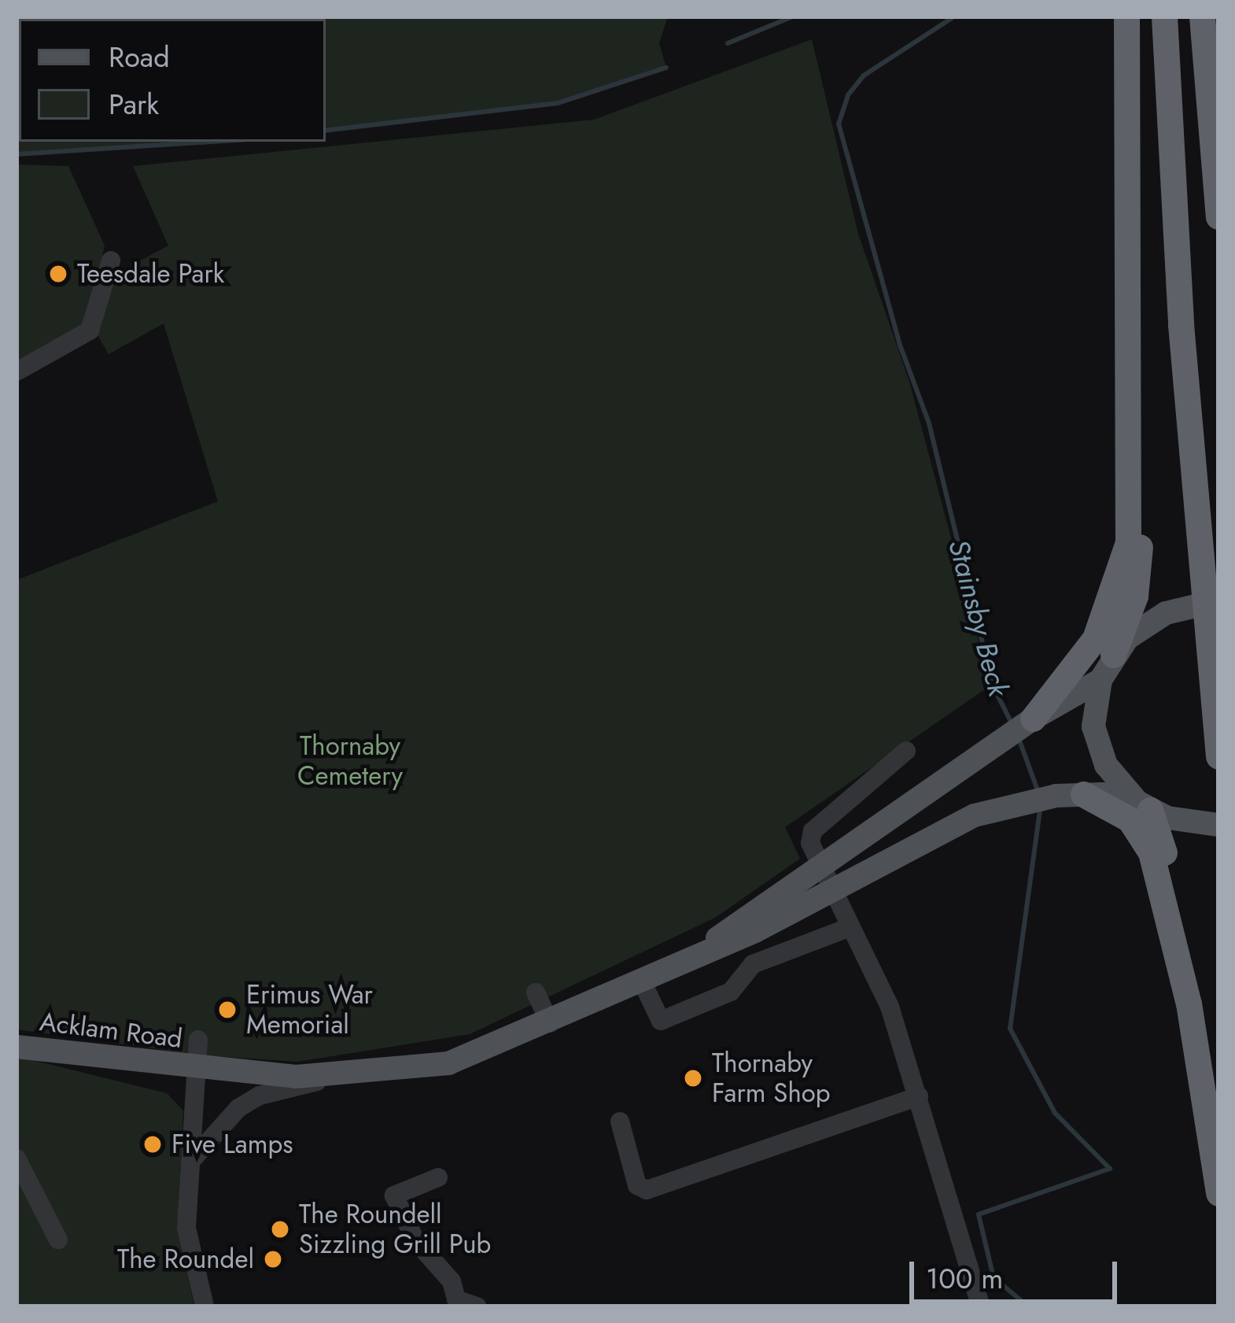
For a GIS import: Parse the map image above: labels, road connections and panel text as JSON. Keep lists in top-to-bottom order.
{
  "streets": {
    "main road": ["Acklam Road"]
  },
  "water": ["Stainsby Beck"],
  "parks": ["Thornaby Cemetery"],
  "places": [
    "Teesdale Park",
    "Erimus War Memorial",
    "Thornaby Farm Shop",
    "Five Lamps",
    "The Roundell Sizzling Grill Pub",
    "The Roundel"
  ],
  "legend": ["Road", "Park"],
  "scale_bar": "100 m"
}
